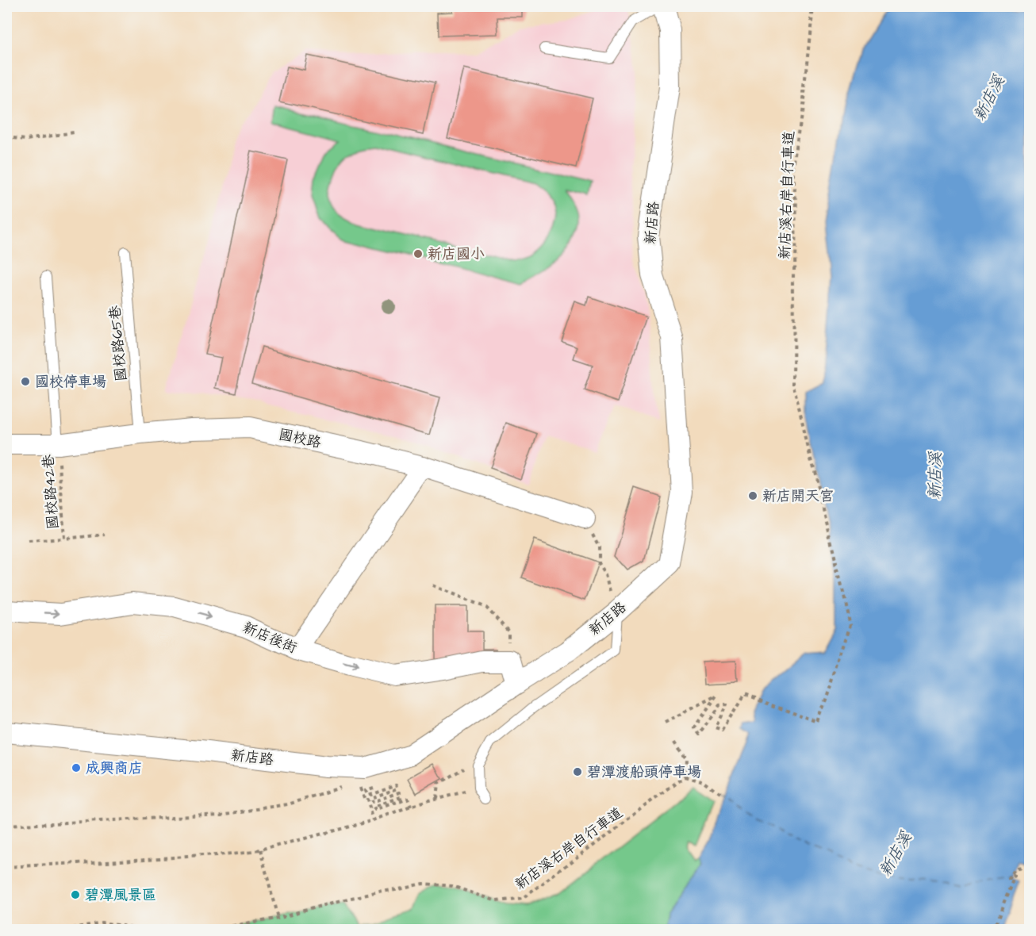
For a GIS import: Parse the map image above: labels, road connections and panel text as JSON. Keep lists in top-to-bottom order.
{
  "streets": {
    "street": ["新店路", "國校路", "新店後街"],
    "lane": ["國校路65巷"],
    "path": ["新店溪右岸自行車道", "國校路42巷"]
  },
  "crossings": [
    ["國校路65巷", "國校路"],
    ["國校路", "國校路42巷"]
  ],
  "one_way": ["新店後街"],
  "water": ["新店溪"],
  "places": [
    "新店國小",
    "國校停車場",
    "新店開天宮",
    "成興商店",
    "碧潭渡船頭停車場",
    "碧潭風景區"
  ]
}
